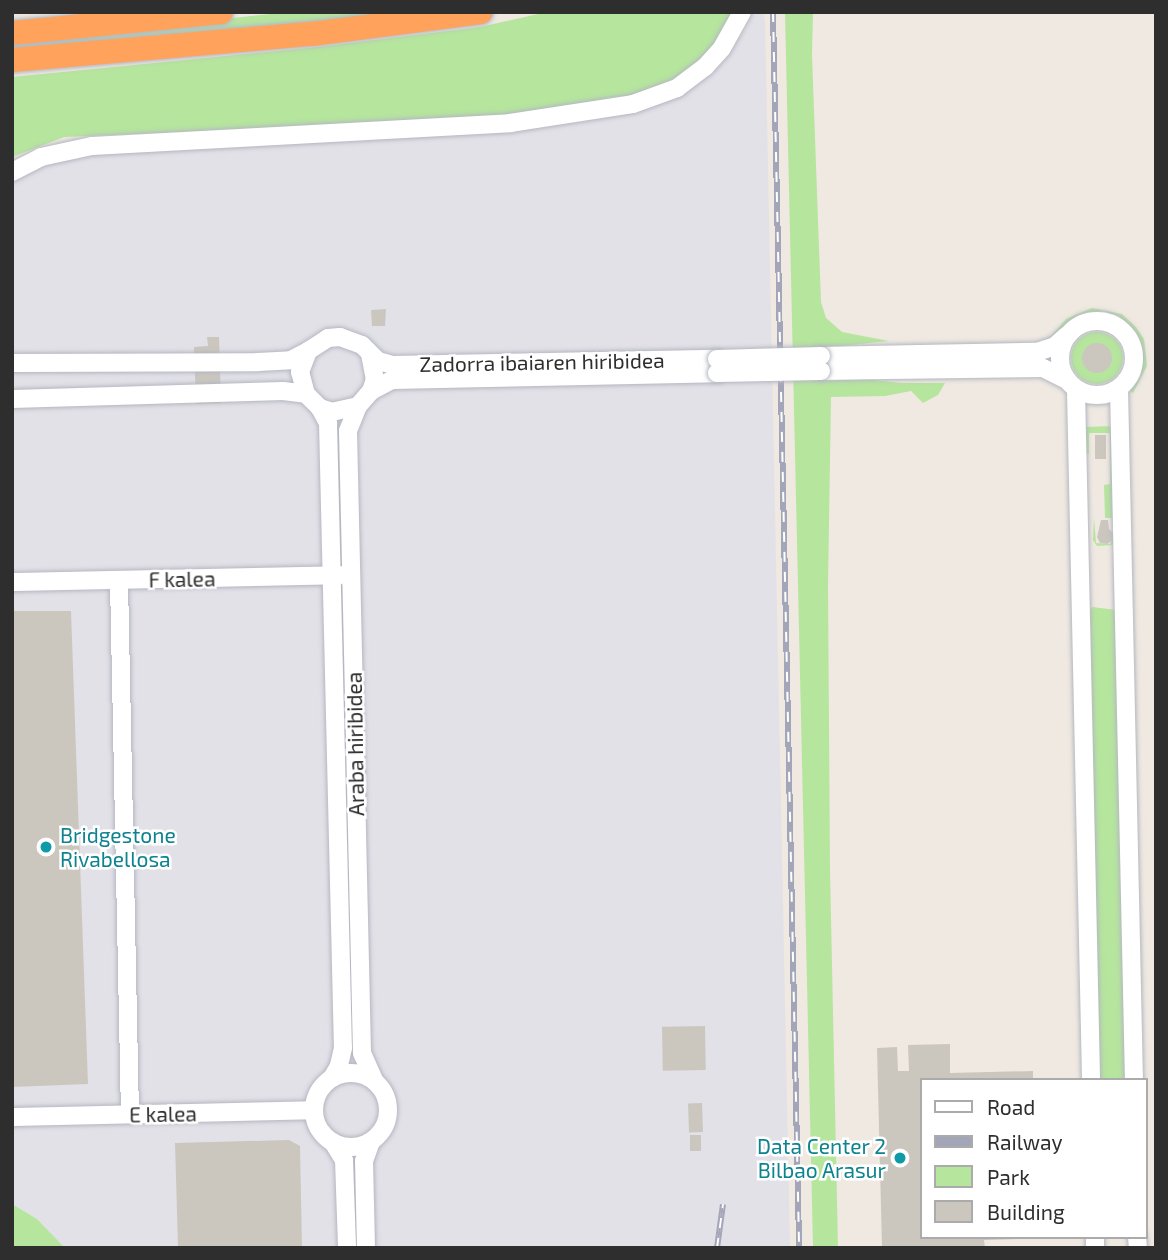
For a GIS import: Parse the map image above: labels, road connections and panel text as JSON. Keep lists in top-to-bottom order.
{
  "streets": {
    "street": [
      "Zadorra ibaiaren hiribidea",
      "F kalea",
      "Araba hiribidea",
      "E kalea"
    ]
  },
  "crossings": [
    ["Zadorra ibaiaren hiribidea", "Araba hiribidea"],
    ["F kalea", "Araba hiribidea"],
    ["Araba hiribidea", "E kalea"]
  ],
  "places": ["Bridgestone Rivabellosa", "Data Center 2 Bilbao Arasur"],
  "legend": [
    "Road",
    "Railway",
    "Park",
    "Building"
  ]
}
